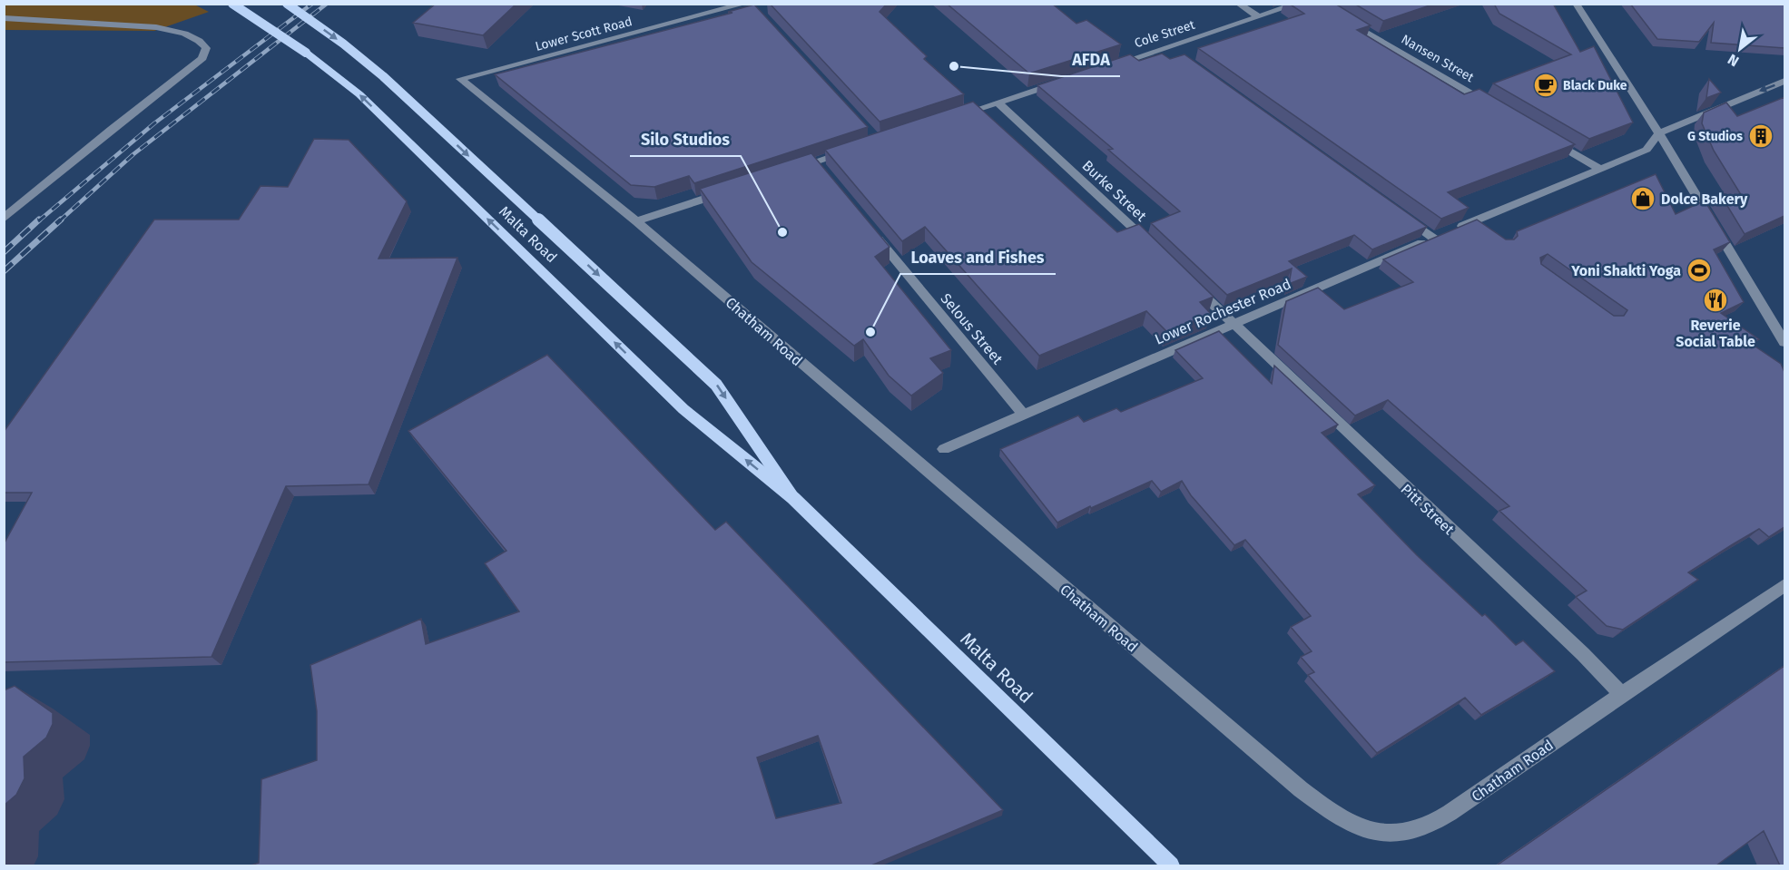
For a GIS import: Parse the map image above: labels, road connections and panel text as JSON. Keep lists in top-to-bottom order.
{
  "streets": {
    "main road": ["Malta Road"],
    "street": [
      "Lower Scott Road",
      "Cole Street",
      "Nansen Street",
      "Burke Street",
      "Lower Rochester Road",
      "Selous Street",
      "Chatham Road",
      "Pitt Street"
    ]
  },
  "crossings": [
    ["Lower Scott Road", "Chatham Road"],
    ["Lower Rochester Road", "Selous Street"],
    ["Lower Rochester Road", "Pitt Street"],
    ["Chatham Road", "Pitt Street"]
  ],
  "places": {
    "other": ["AFDA", "Silo Studios", "Loaves and Fishes"],
    "cafe": ["Black Duke"],
    "building": ["G Studios"],
    "shop": ["Dolce Bakery"],
    "sports": ["Yoni Shakti Yoga"],
    "restaurant": ["Reverie Social Table"]
  },
  "north": "bottom left"
}
